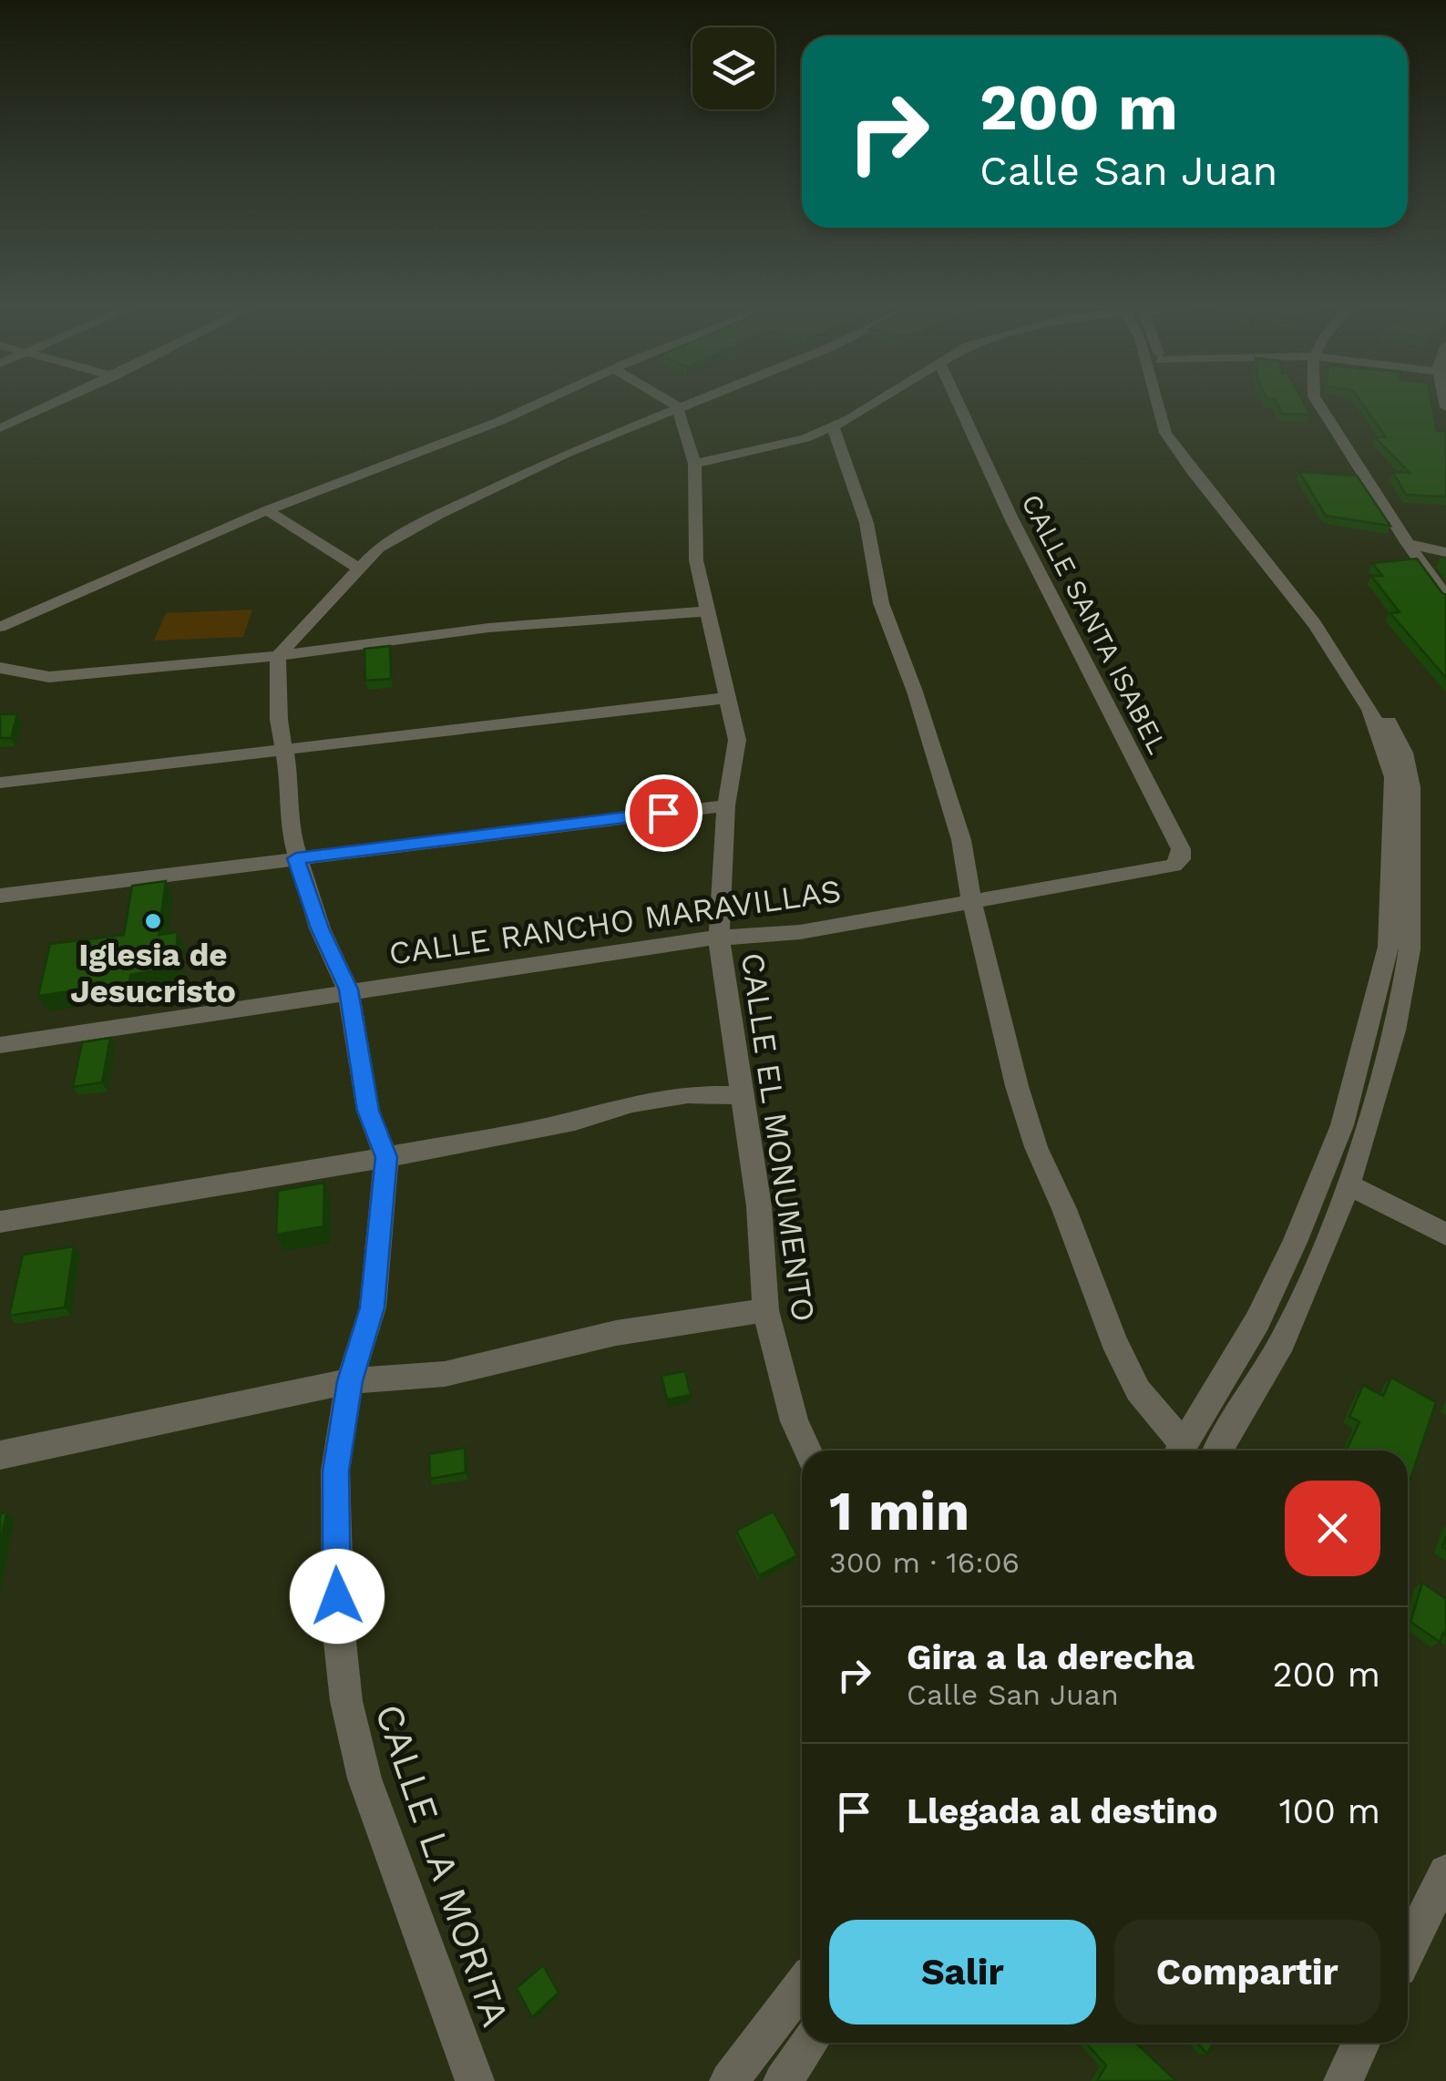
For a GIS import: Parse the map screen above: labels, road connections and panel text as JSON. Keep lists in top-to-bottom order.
{
  "streets": {
    "street": [
      "CALLE SANTA ISABEL",
      "CALLE RANCHO MARAVILLAS",
      "CALLE EL MONUMENTO",
      "CALLE LA MORITA"
    ]
  },
  "crossings": [
    ["CALLE SANTA ISABEL", "CALLE RANCHO MARAVILLAS"],
    ["CALLE RANCHO MARAVILLAS", "CALLE EL MONUMENTO"],
    ["CALLE RANCHO MARAVILLAS", "CALLE LA MORITA"]
  ],
  "places": ["Iglesia de Jesucristo"],
  "page": {
    "turn": ["200 m", "Calle San Juan"],
    "heading": ["1 min", "300 m · 16:06"],
    "list": [
      {
        "name": "Gira a la derecha",
        "note": "Calle San Juan",
        "value": "200 m"
      },
      {
        "name": "Llegada al destino",
        "value": "100 m"
      }
    ],
    "buttons": ["Salir", "Compartir"]
  }
}
